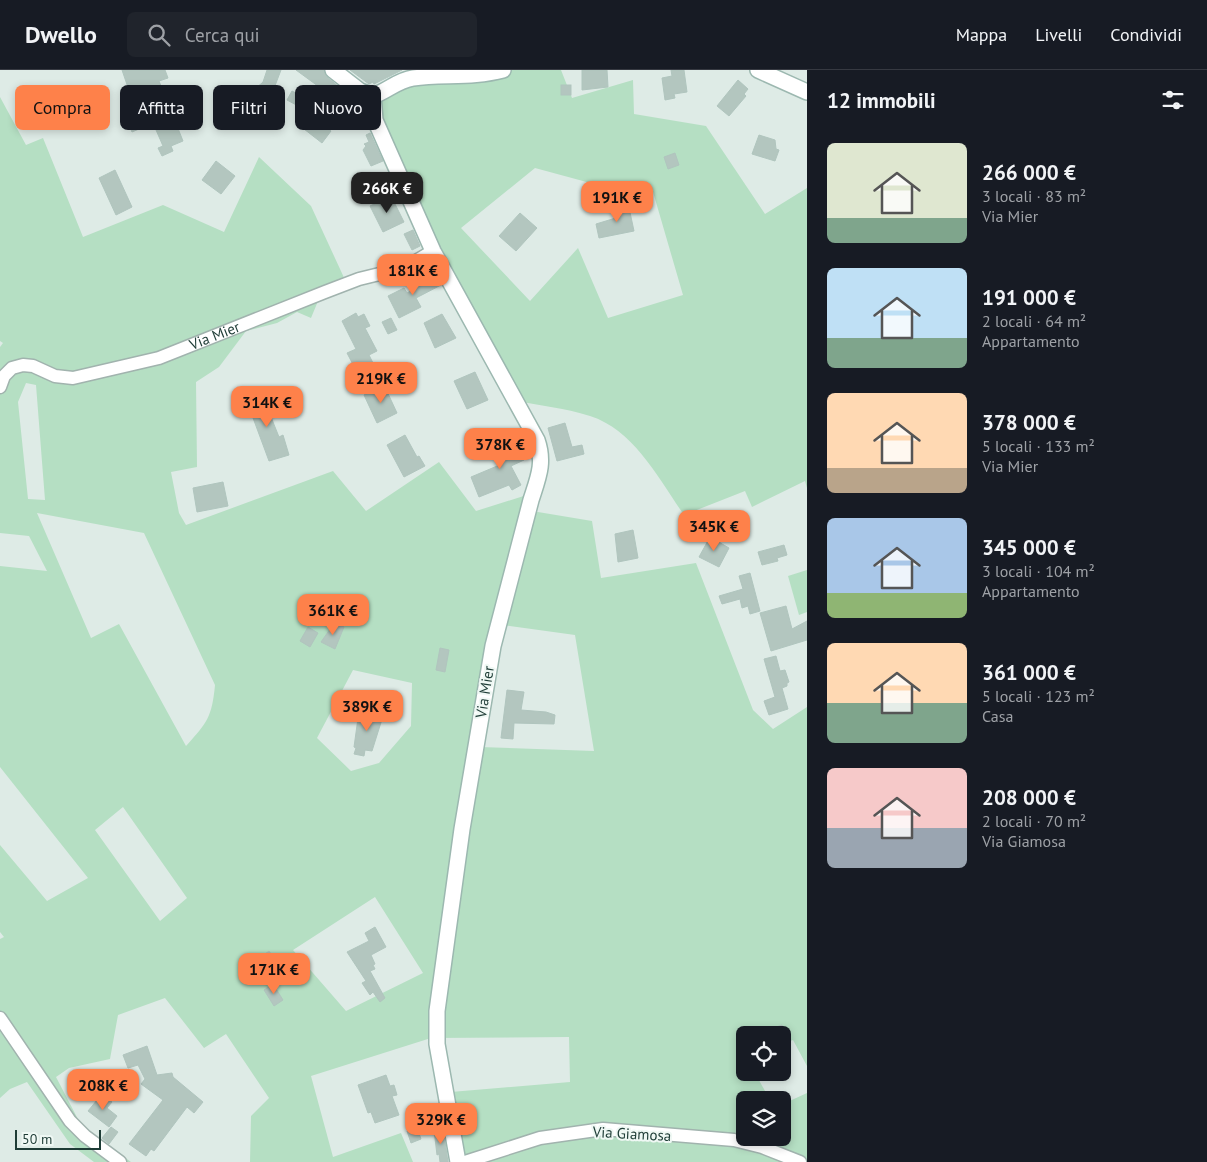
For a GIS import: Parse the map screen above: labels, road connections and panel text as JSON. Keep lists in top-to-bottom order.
{
  "streets": {
    "street": ["Via Mier", "Via Giamosa"]
  },
  "scale_bar": "50 m",
  "page": {
    "header": "Dwello",
    "search": "Cerca qui",
    "nav": ["Mappa", "Livelli", "Condividi"],
    "heading": "12 immobili",
    "chip": [
      "Compra",
      "Affitta",
      "Filtri",
      "Nuovo"
    ],
    "list": [
      {
        "name": "266 000 €",
        "note": "3 locali · 83 m² · Via Mier"
      },
      {
        "name": "191 000 €",
        "note": "2 locali · 64 m² · Appartamento"
      },
      {
        "name": "378 000 €",
        "note": "5 locali · 133 m² · Via Mier"
      },
      {
        "name": "345 000 €",
        "note": "3 locali · 104 m² · Appartamento"
      },
      {
        "name": "361 000 €",
        "note": "5 locali · 123 m² · Casa"
      },
      {
        "name": "208 000 €",
        "note": "2 locali · 70 m² · Via Giamosa"
      }
    ],
    "price": [
      "266K €",
      "191K €",
      "181K €",
      "219K €",
      "314K €",
      "378K €",
      "345K €",
      "361K €",
      "389K €",
      "171K €",
      "208K €",
      "329K €"
    ],
    "scale": "50 m"
  }
}
